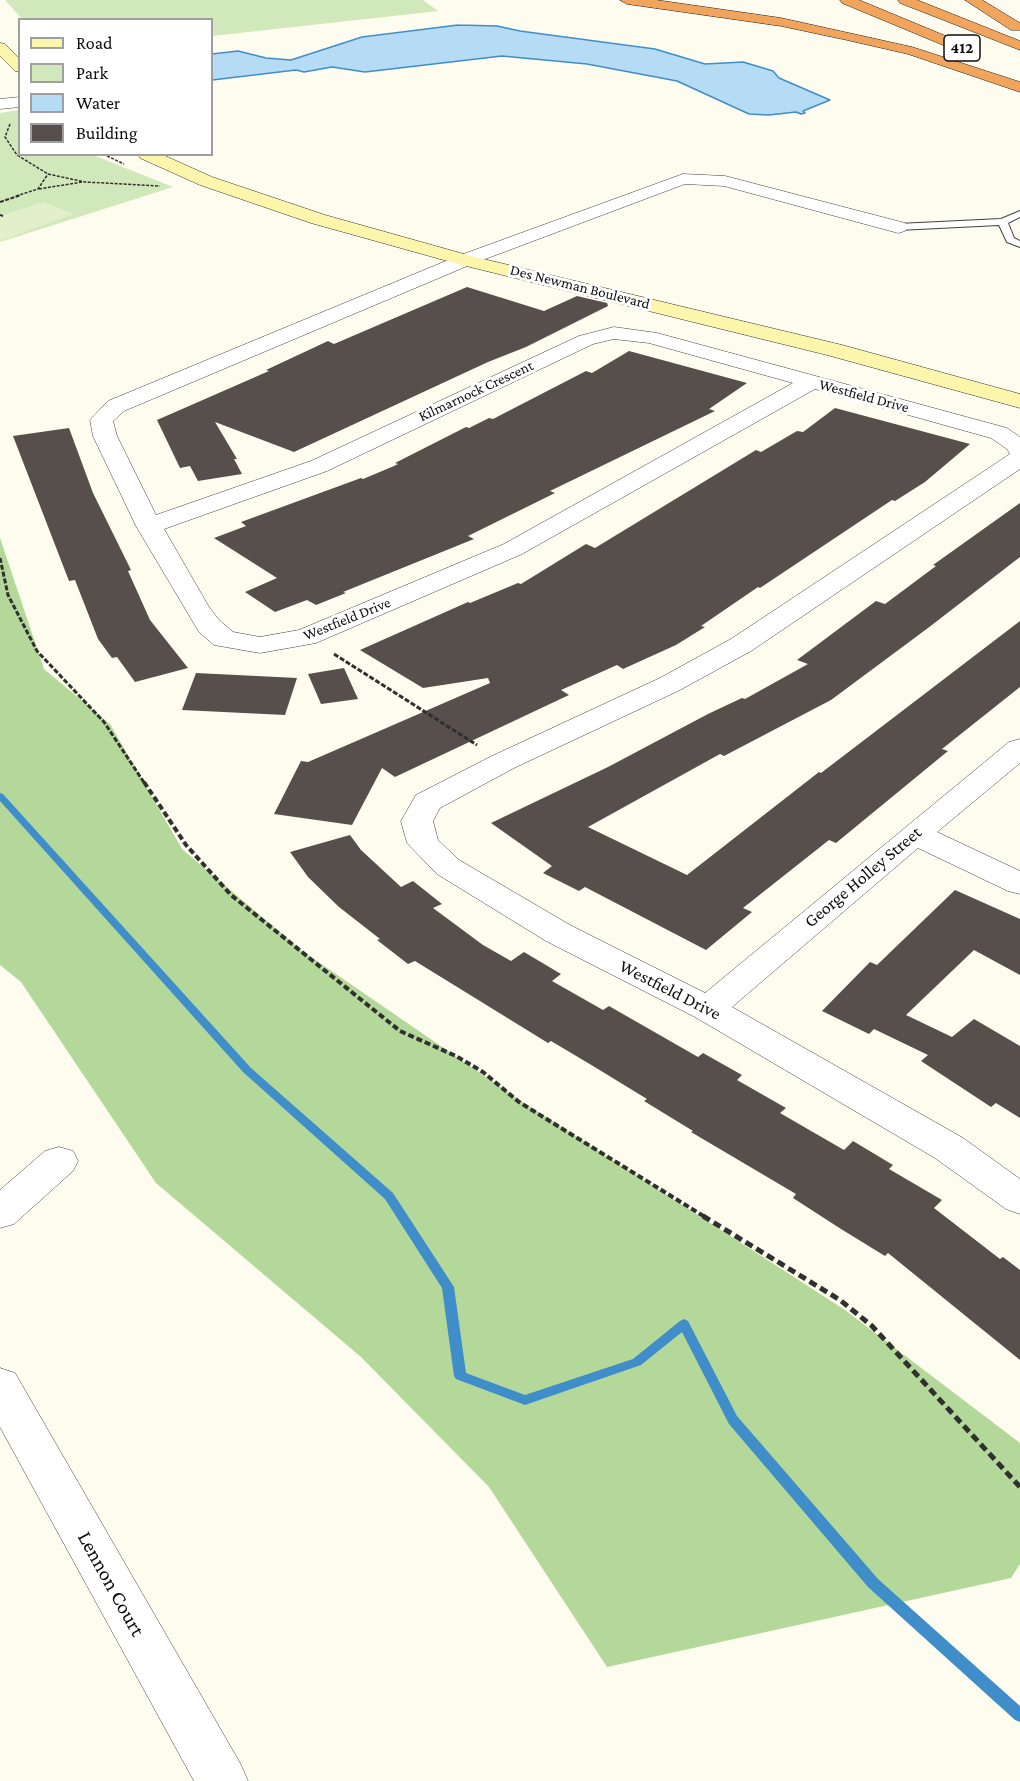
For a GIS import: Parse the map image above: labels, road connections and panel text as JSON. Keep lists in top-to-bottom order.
{
  "streets": {
    "highway": ["412"],
    "street": [
      "Des Newman Boulevard",
      "Kilmarnock Crescent",
      "Westfield Drive",
      "George Holley Street",
      "Lennon Court"
    ]
  },
  "crossings": [
    ["Des Newman Boulevard", "Westfield Drive"],
    ["Kilmarnock Crescent", "Westfield Drive"],
    ["Westfield Drive", "George Holley Street"]
  ],
  "legend": [
    "Road",
    "Park",
    "Water",
    "Building"
  ]
}
